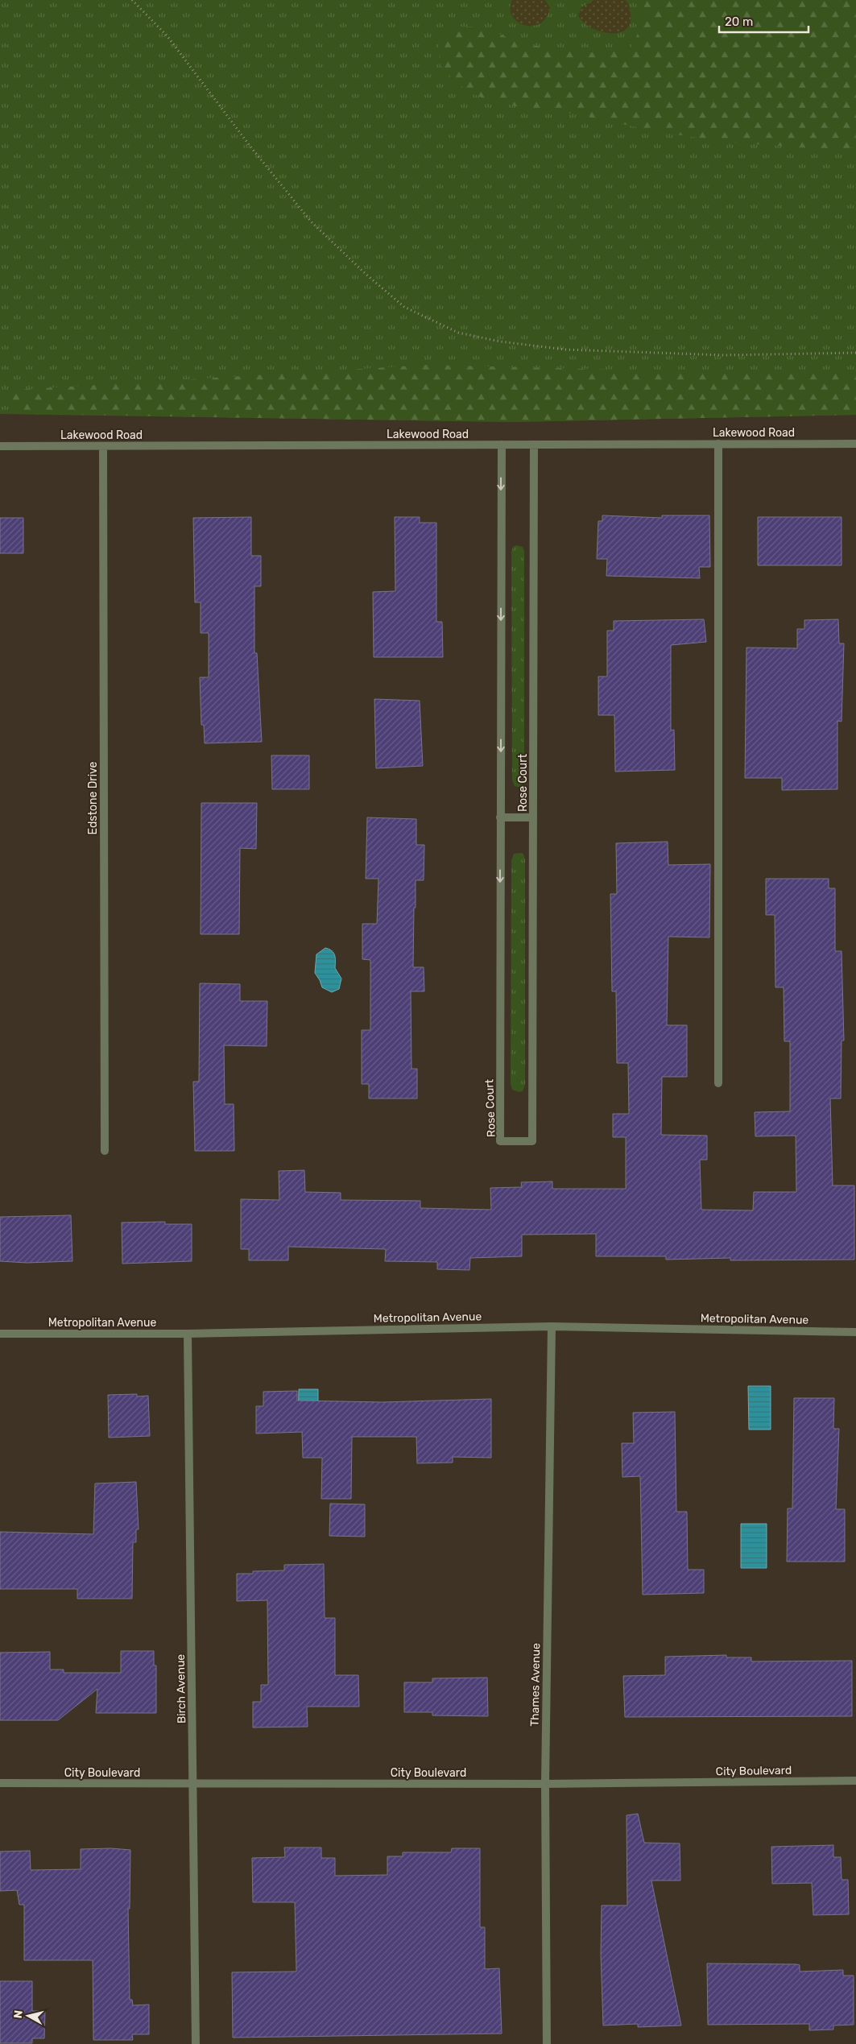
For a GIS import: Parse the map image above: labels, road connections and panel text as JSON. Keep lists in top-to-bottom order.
{
  "streets": {
    "street": [
      "Lakewood Road",
      "Rose Court",
      "Edstone Drive",
      "Metropolitan Avenue",
      "Thames Avenue",
      "Birch Avenue",
      "City Boulevard"
    ]
  },
  "crossings": [
    ["Lakewood Road", "Rose Court"],
    ["Lakewood Road", "Edstone Drive"],
    ["Metropolitan Avenue", "Thames Avenue"],
    ["Metropolitan Avenue", "Birch Avenue"],
    ["Thames Avenue", "City Boulevard"],
    ["Birch Avenue", "City Boulevard"]
  ],
  "scale_bar": "20 m",
  "north": "left"
}
